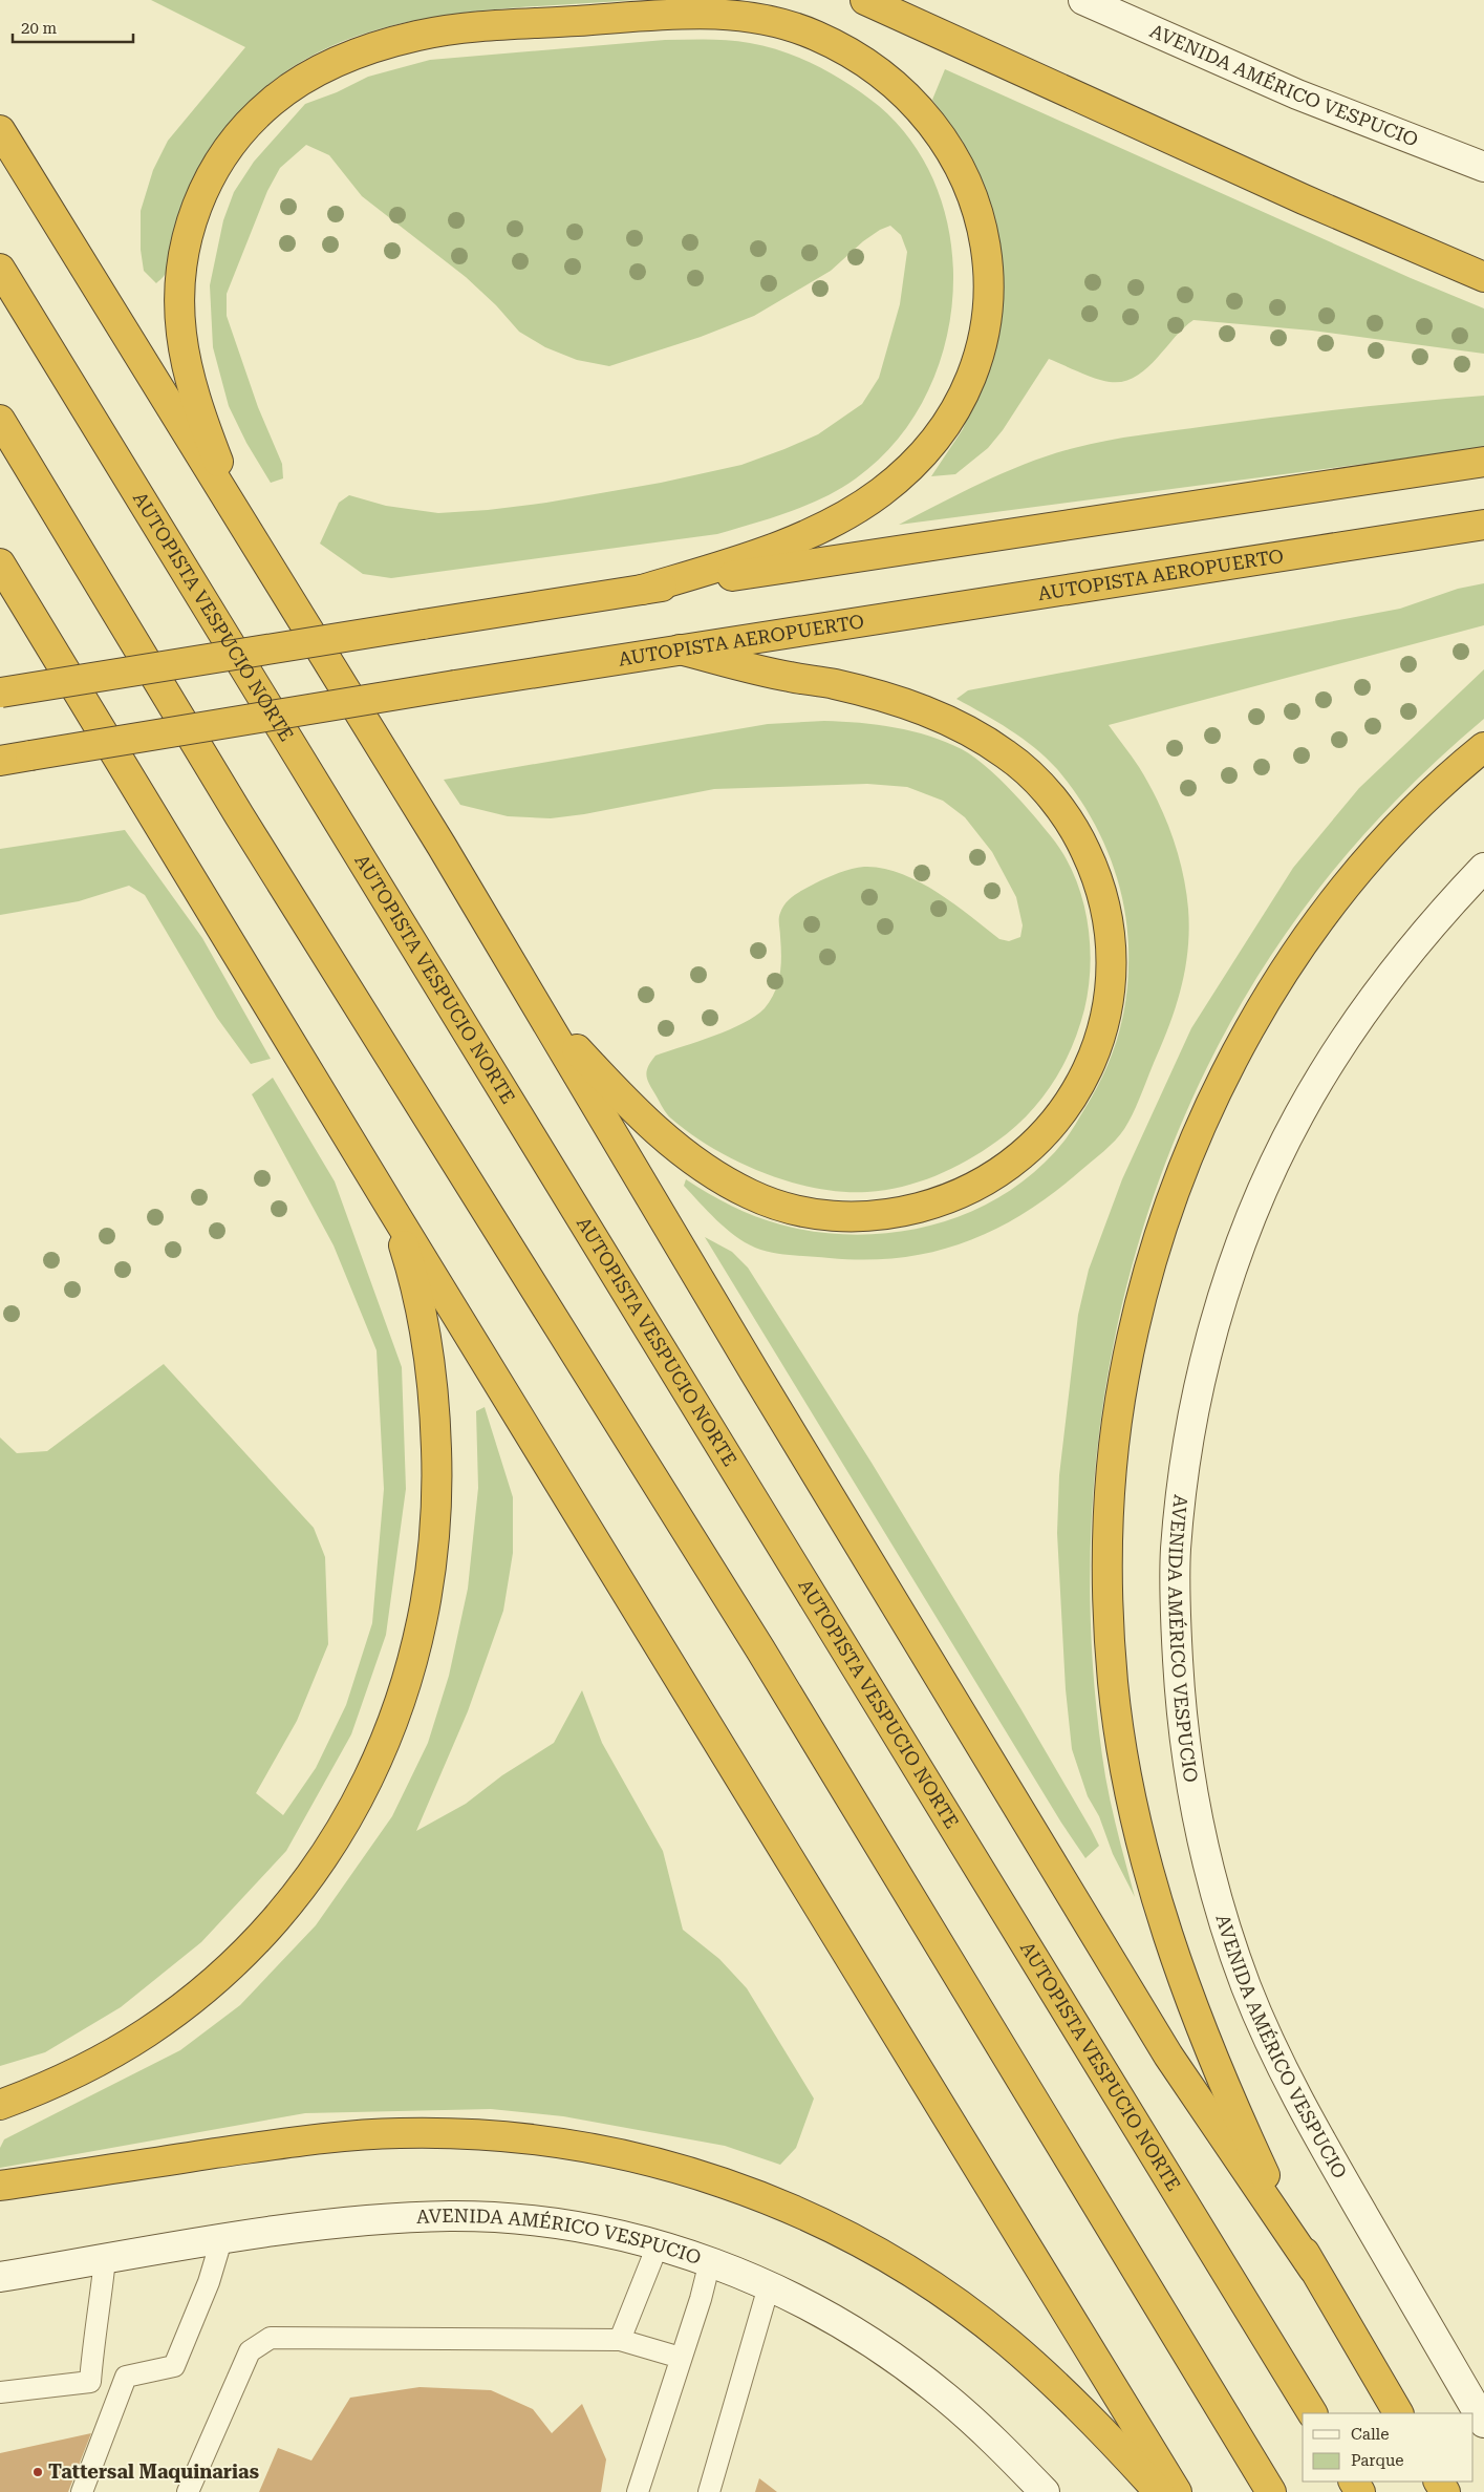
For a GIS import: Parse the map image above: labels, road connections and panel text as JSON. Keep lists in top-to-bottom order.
{
  "streets": {
    "highway": ["AUTOPISTA AEROPUERTO", "AUTOPISTA VESPUCIO NORTE"],
    "street": ["AVENIDA AMÉRICO VESPUCIO"]
  },
  "places": ["Tattersal Maquinarias"],
  "legend": ["Calle", "Parque"],
  "scale_bar": "20 m"
}
